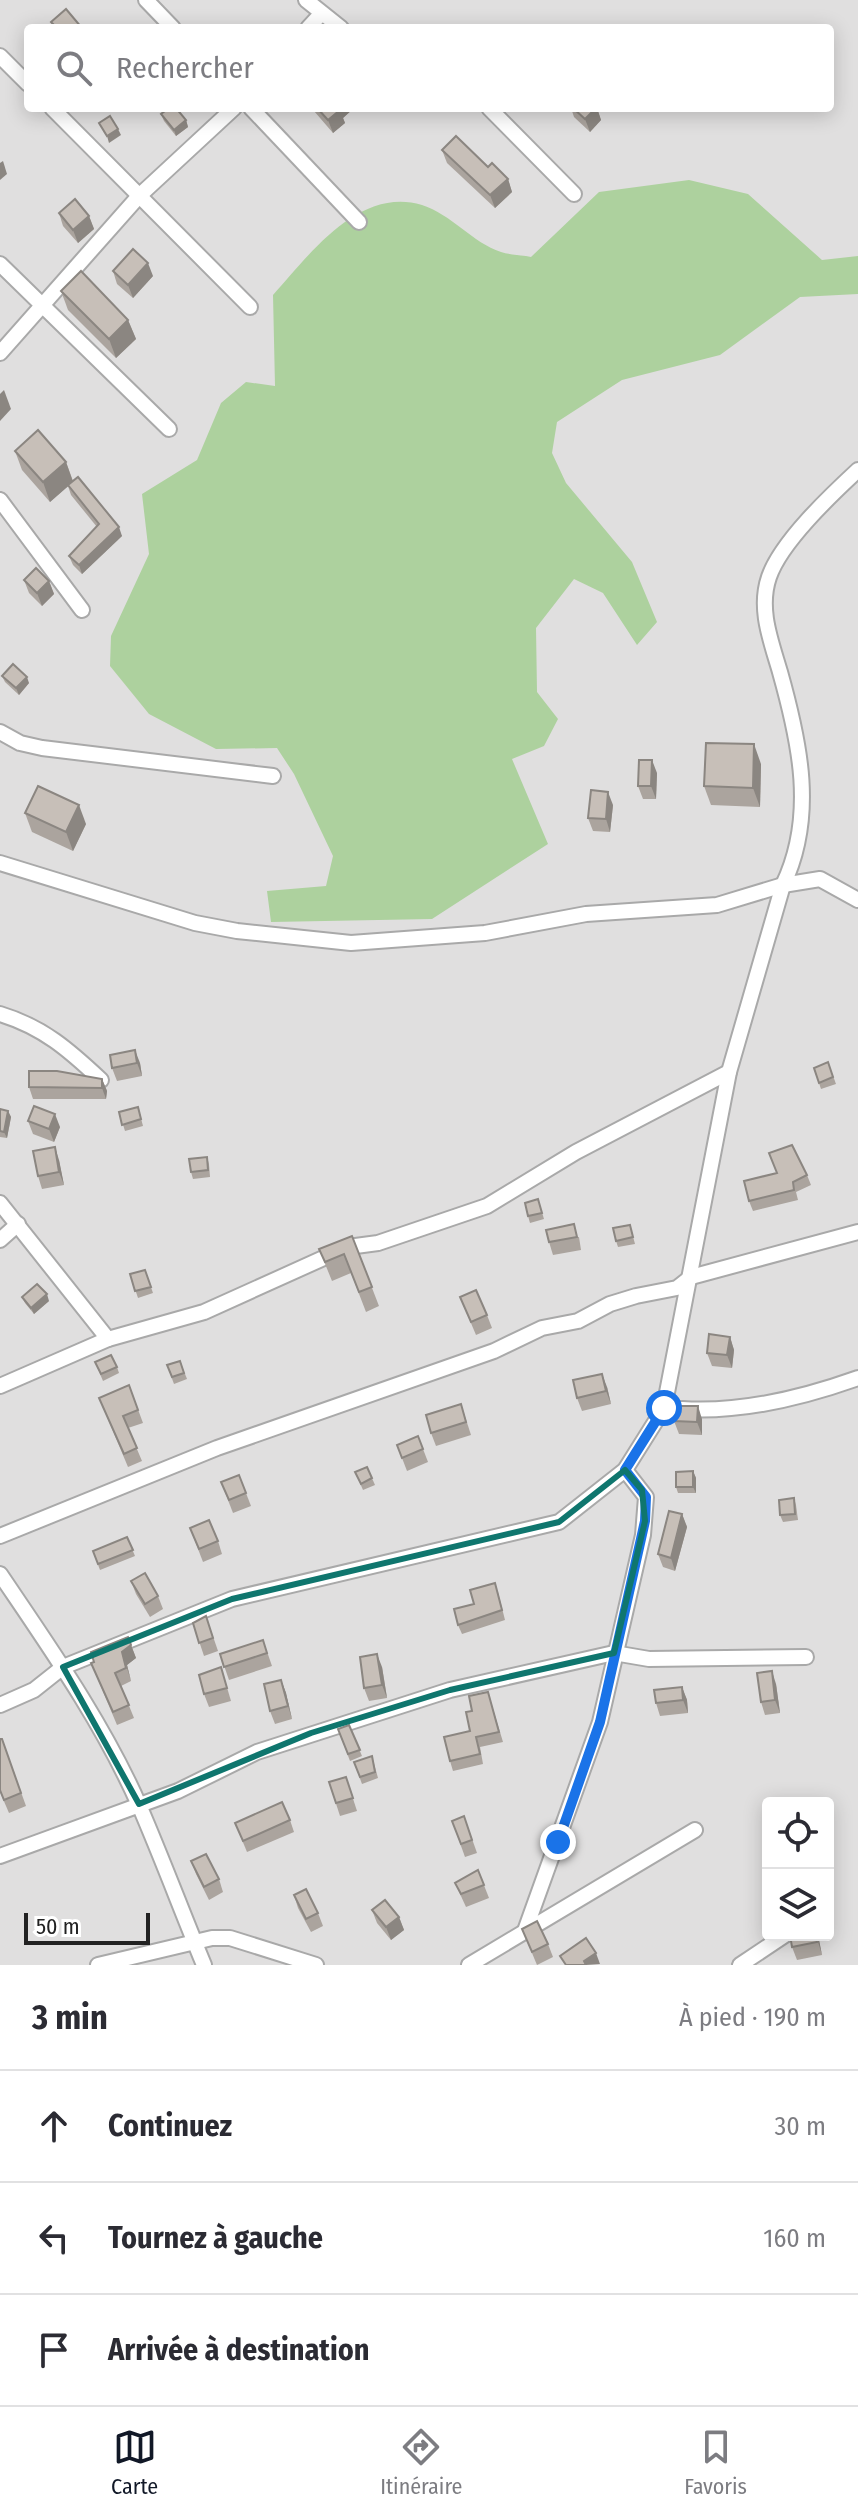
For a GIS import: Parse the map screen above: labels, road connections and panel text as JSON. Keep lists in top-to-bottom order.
{
  "scale_bar": "50 m",
  "page": {
    "search": "Rechercher",
    "scale": "50 m",
    "heading": ["3 min", "À pied · 190 m"],
    "list": [
      ["Continuez", "30 m"],
      ["Tournez à gauche", "160 m"],
      "Arrivée à destination"
    ],
    "nav": ["Carte", "Itinéraire", "Favoris"]
  }
}
